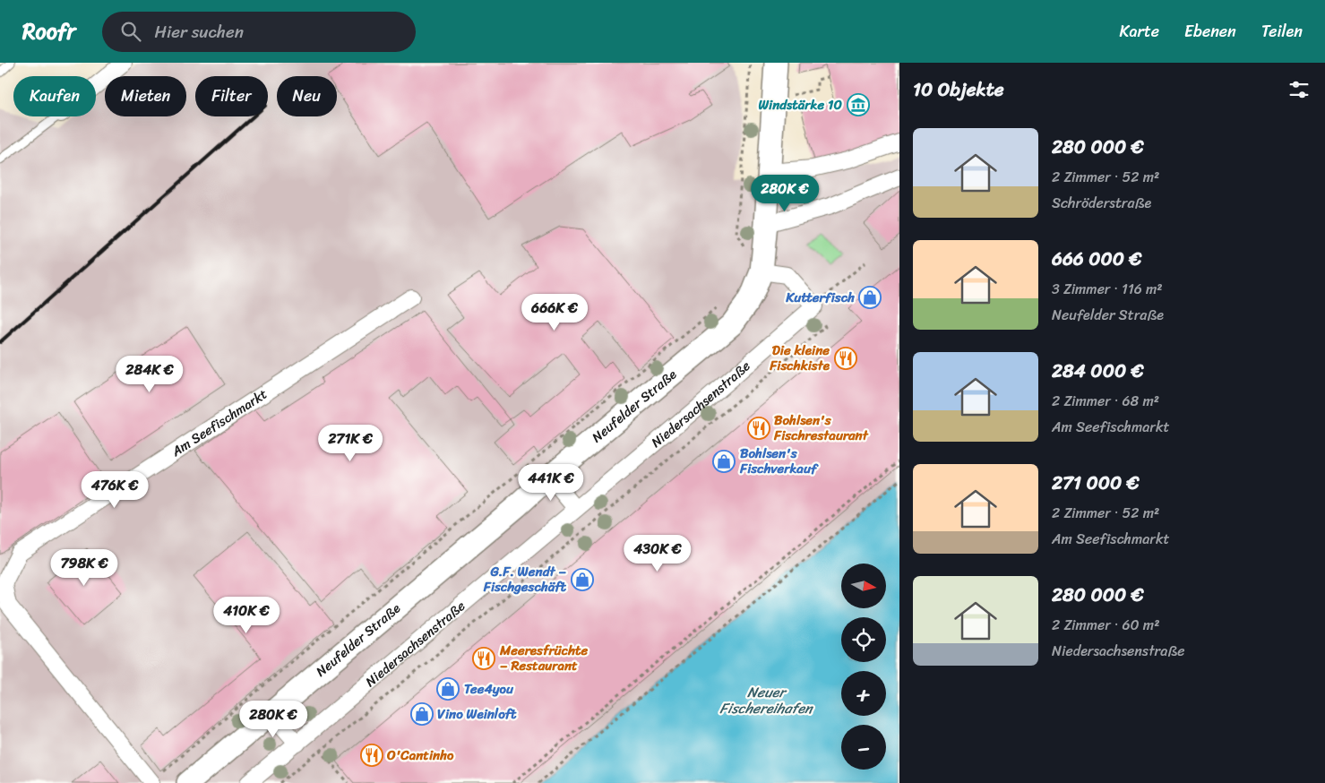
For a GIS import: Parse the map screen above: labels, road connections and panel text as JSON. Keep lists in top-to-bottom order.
{
  "streets": {
    "street": ["Niedersachsenstraße", "Neufelder Straße", "Am Seefischmarkt"]
  },
  "water": ["Neuer Fischereihafen"],
  "places": {
    "museum": ["Windstärke 10"],
    "shop": [
      "Kutterfisch",
      "Bohlsen's Fischverkauf",
      "G.F. Wendt – Fischgeschäft",
      "Tee4you",
      "Vino Weinloft"
    ],
    "restaurant": [
      "Die kleine Fischkiste",
      "Bohlsen's Fischrestaurant",
      "Meeresfrüchte – Restaurant",
      "O'Cantinho"
    ]
  },
  "north": "right",
  "page": {
    "header": "Roofr",
    "search": "Hier suchen",
    "nav": ["Karte", "Ebenen", "Teilen"],
    "heading": "10 Objekte",
    "chip": [
      "Kaufen",
      "Mieten",
      "Filter",
      "Neu"
    ],
    "list": [
      {
        "name": "280 000 €",
        "note": "2 Zimmer · 52 m² · Schröderstraße"
      },
      {
        "name": "666 000 €",
        "note": "3 Zimmer · 116 m² · Neufelder Straße"
      },
      {
        "name": "284 000 €",
        "note": "2 Zimmer · 68 m² · Am Seefischmarkt"
      },
      {
        "name": "271 000 €",
        "note": "2 Zimmer · 52 m² · Am Seefischmarkt"
      },
      {
        "name": "280 000 €",
        "note": "2 Zimmer · 60 m² · Niedersachsenstraße"
      }
    ],
    "price": [
      "280K €",
      "666K €",
      "284K €",
      "271K €",
      "441K €",
      "476K €",
      "430K €",
      "798K €",
      "410K €",
      "280K €"
    ],
    "map_buttons": ["+", "−"]
  }
}
